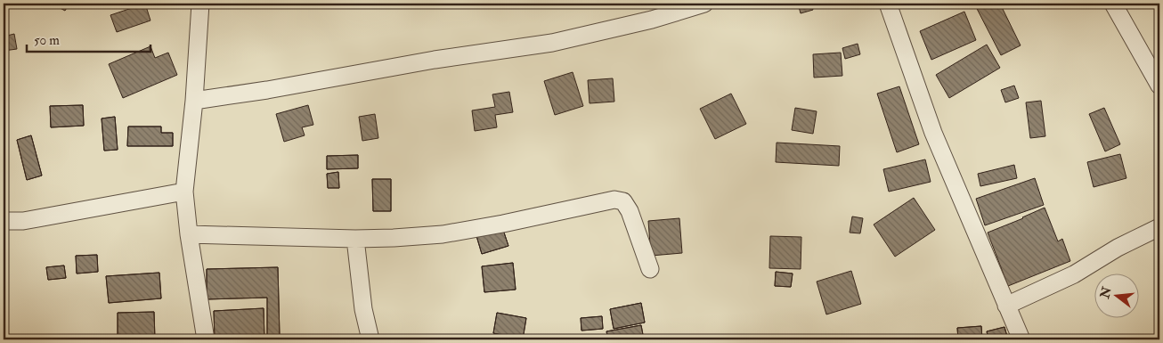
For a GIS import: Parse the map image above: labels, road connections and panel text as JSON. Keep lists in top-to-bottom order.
{
  "scale_bar": "50 m",
  "north": "left"
}
